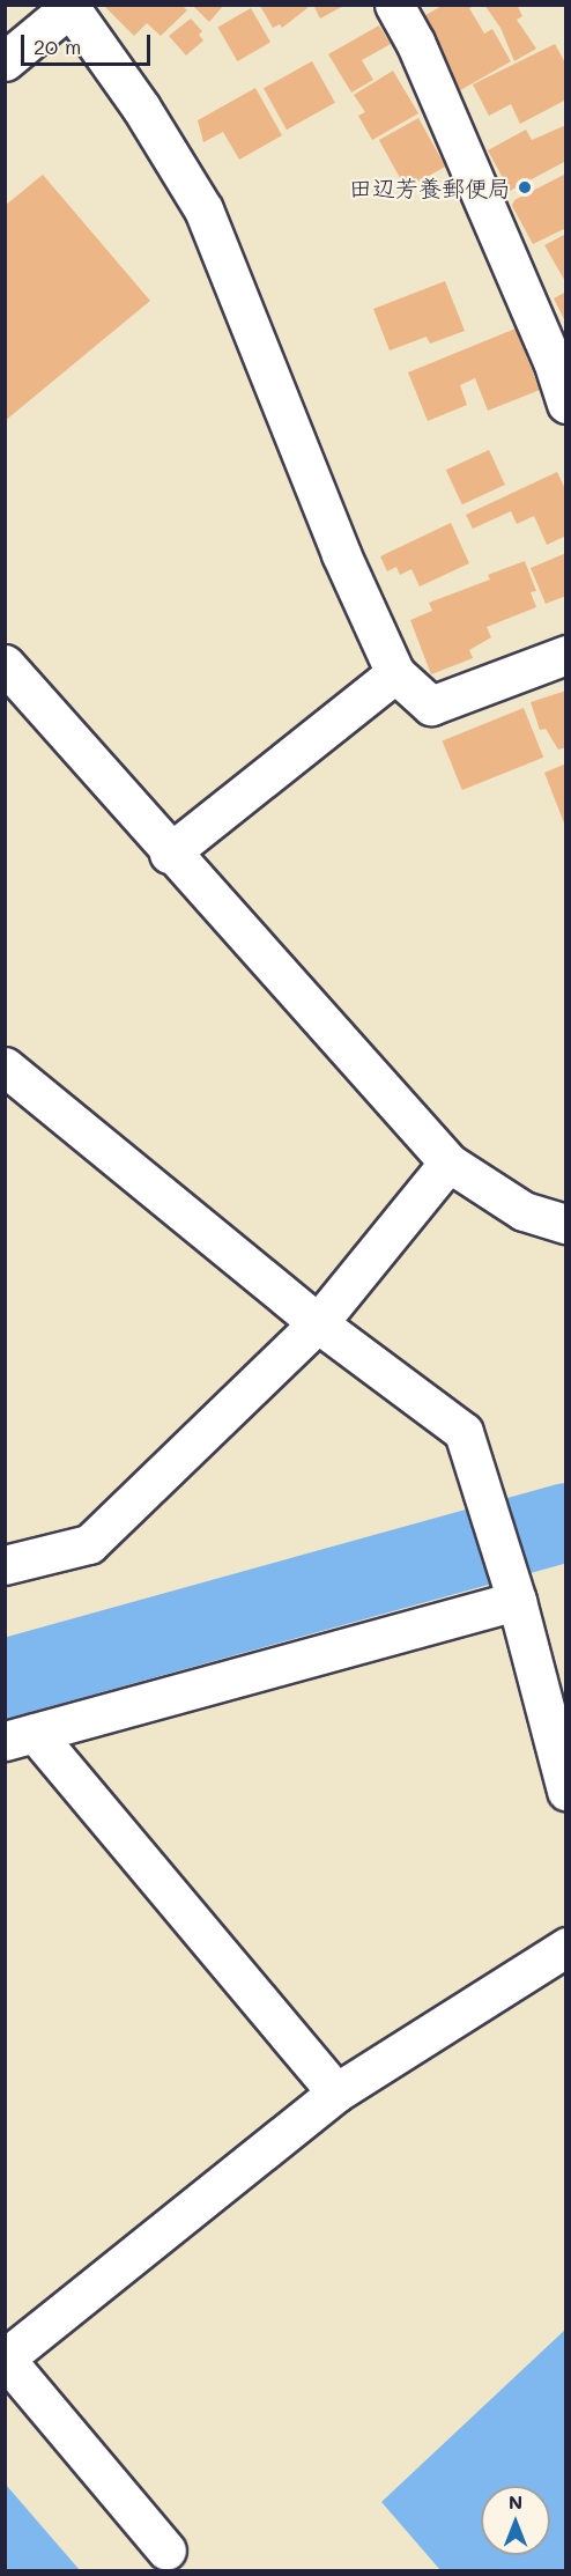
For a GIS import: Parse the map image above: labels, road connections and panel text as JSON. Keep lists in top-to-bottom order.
{
  "places": ["田辺芳養郵便局"],
  "scale_bar": "20 m",
  "north": "top"
}
